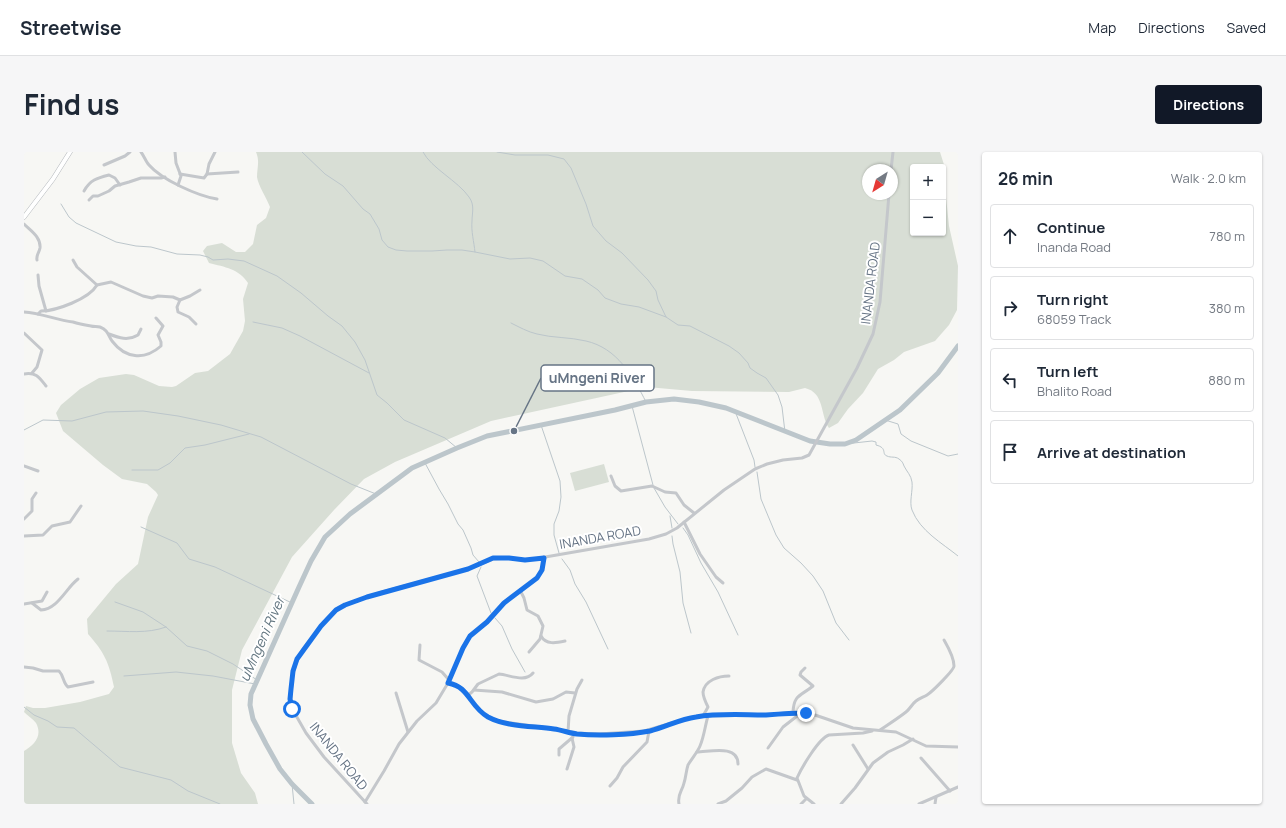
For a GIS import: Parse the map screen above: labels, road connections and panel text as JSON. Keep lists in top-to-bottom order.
{
  "streets": {
    "street": ["INANDA ROAD"]
  },
  "water": ["uMngeni River"],
  "places": ["uMngeni River"],
  "north": "bottom left",
  "page": {
    "header": "Streetwise",
    "nav": ["Map", "Directions", "Saved"],
    "title": "Find us",
    "buttons": "Directions",
    "heading": ["26 min", "Walk · 2.0 km"],
    "map_buttons": ["+", "−"],
    "list": [
      ["Continue", "Inanda Road", "780 m"],
      ["Turn right", "68059 Track", "380 m"],
      ["Turn left", "Bhalito Road", "880 m"],
      "Arrive at destination"
    ]
  }
}
